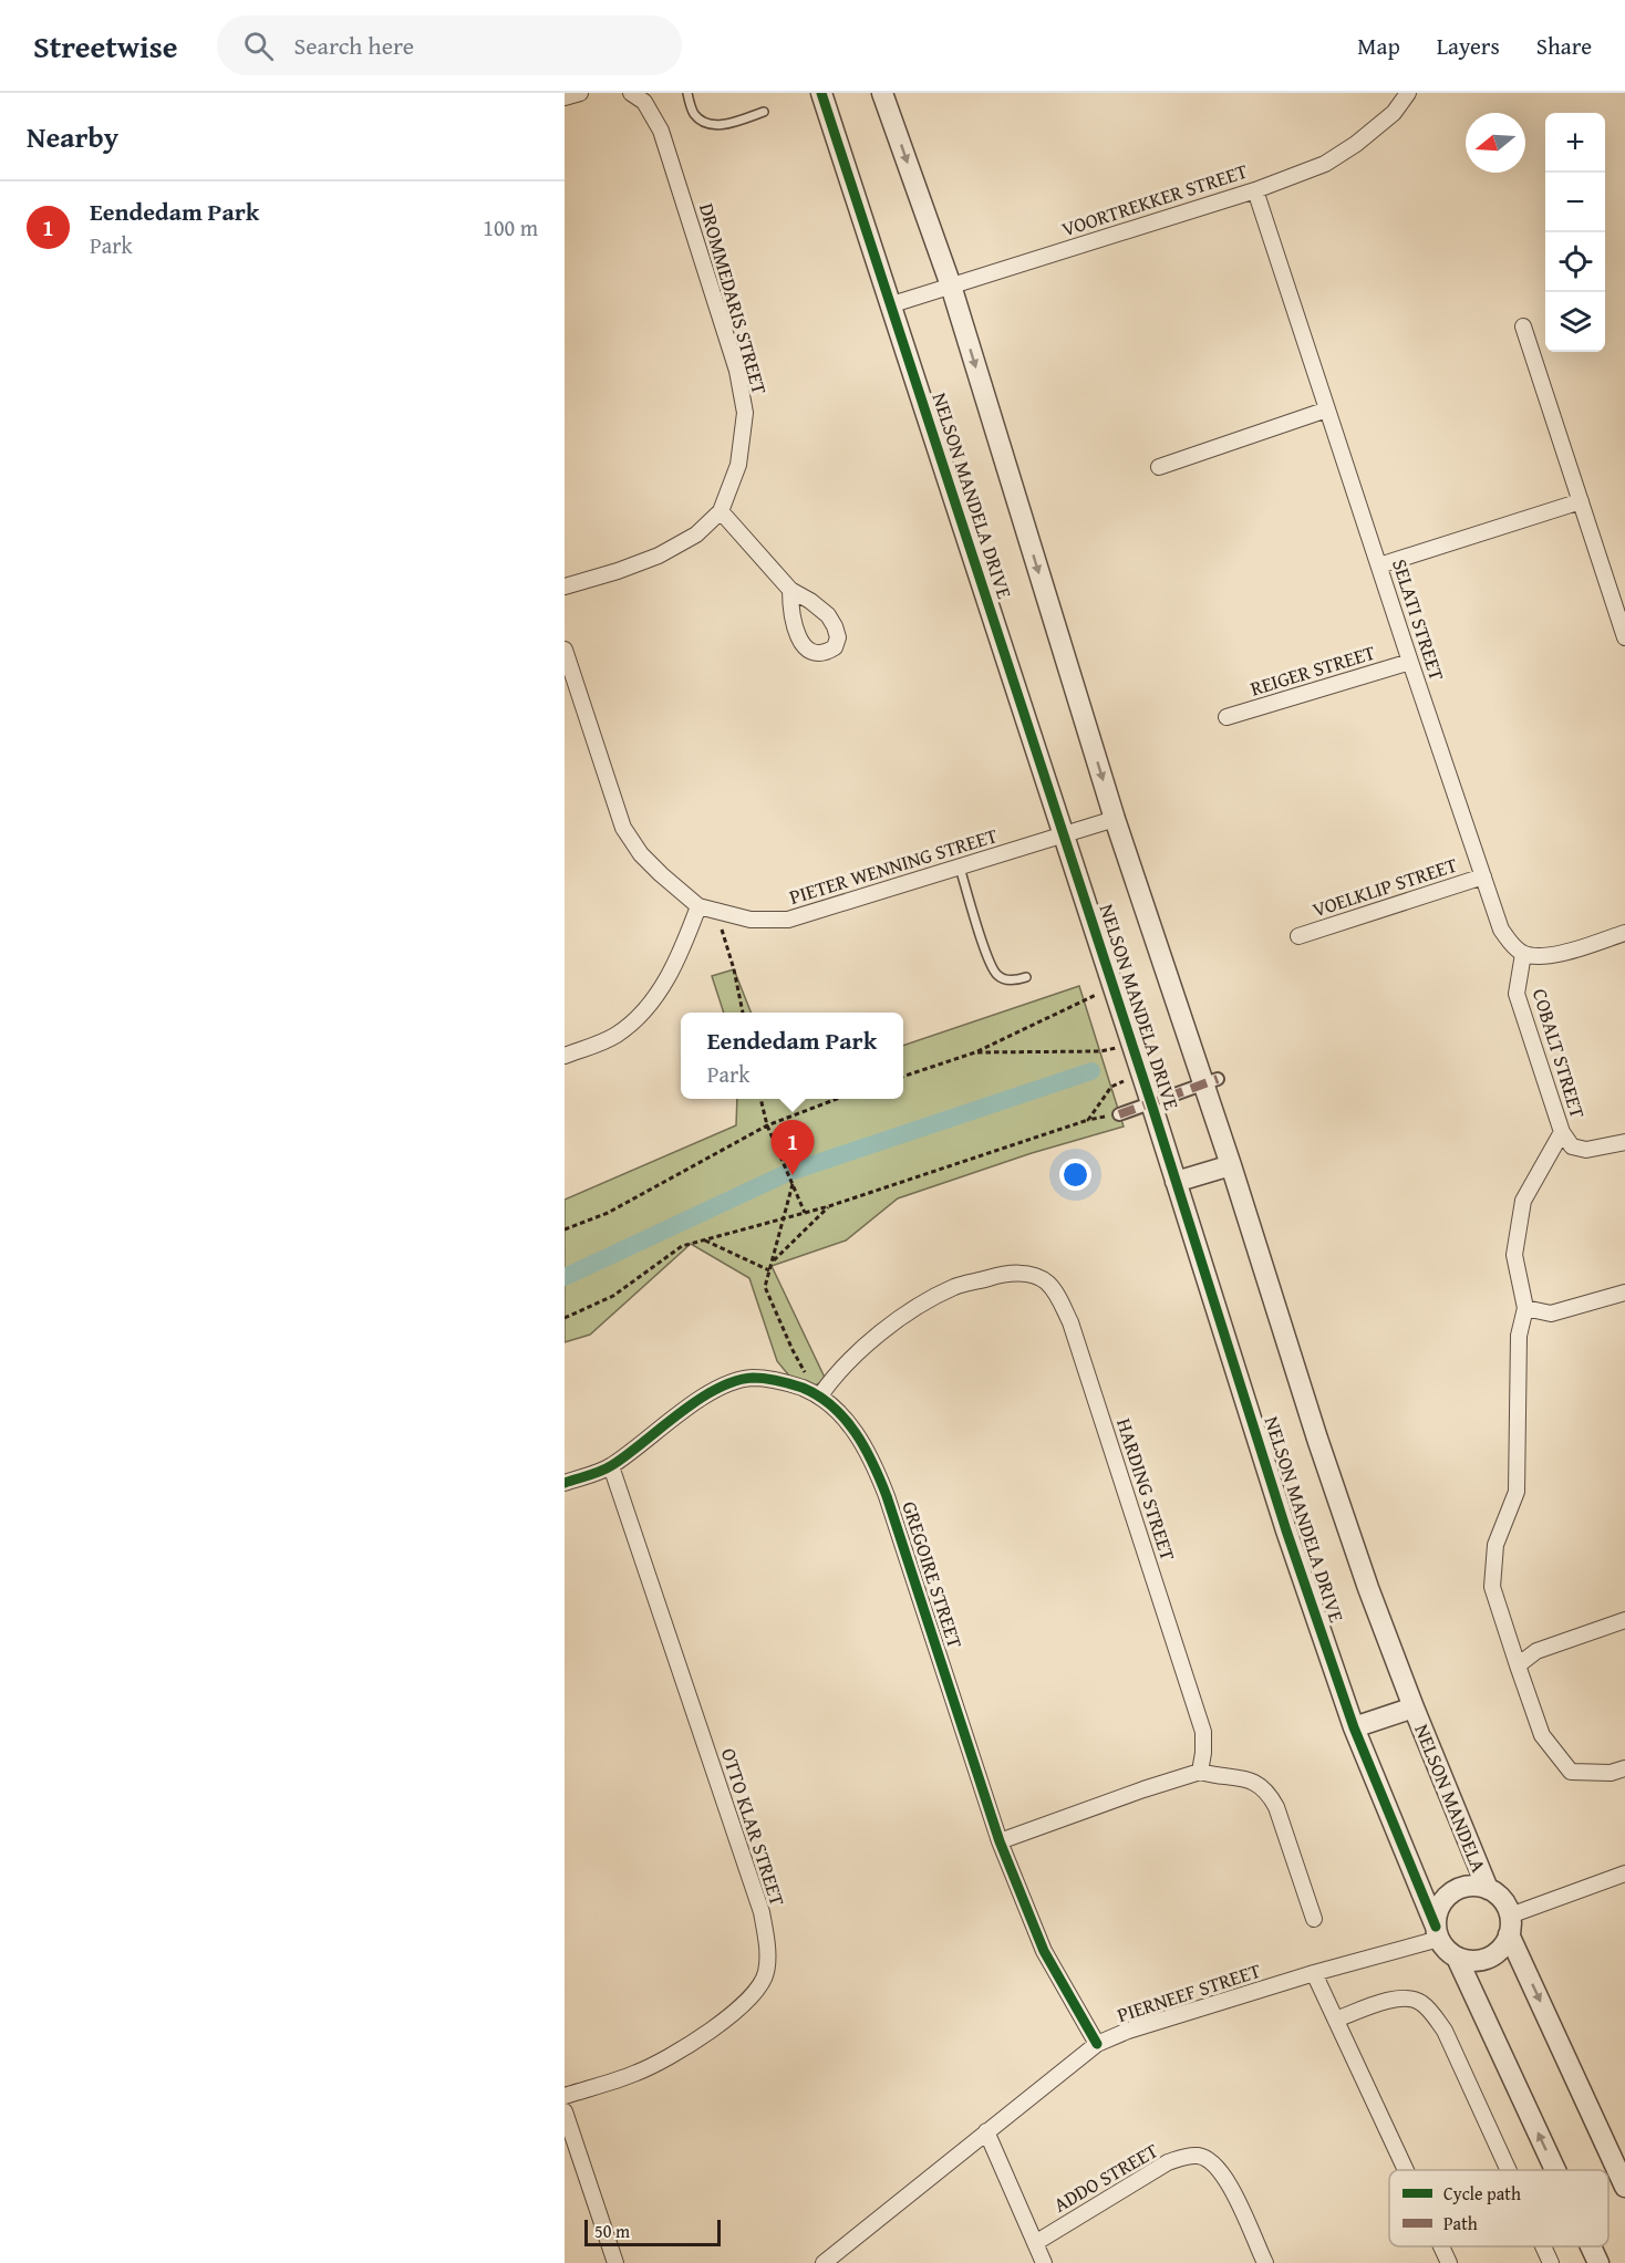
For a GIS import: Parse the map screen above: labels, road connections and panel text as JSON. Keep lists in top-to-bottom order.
{
  "streets": {
    "street": [
      "VOORTREKKER STREET",
      "DROMMEDARIS STREET",
      "NELSON MANDELA DRIVE",
      "SELATI STREET",
      "REIGER STREET",
      "PIETER WENNING STREET",
      "VOELKLIP STREET",
      "COBALT STREET",
      "HARDING STREET",
      "GREGOIRE STREET",
      "NELSON MANDELA",
      "OTTO KLAR STREET",
      "PIERNEEF STREET",
      "ADDO STREET"
    ]
  },
  "crossings": [
    ["VOORTREKKER STREET", "NELSON MANDELA DRIVE"],
    ["VOORTREKKER STREET", "SELATI STREET"],
    ["NELSON MANDELA DRIVE", "PIETER WENNING STREET"],
    ["NELSON MANDELA DRIVE", "NELSON MANDELA"],
    ["NELSON MANDELA DRIVE", "PIERNEEF STREET"],
    ["SELATI STREET", "REIGER STREET"],
    ["SELATI STREET", "VOELKLIP STREET"],
    ["SELATI STREET", "COBALT STREET"],
    ["HARDING STREET", "GREGOIRE STREET"],
    ["GREGOIRE STREET", "OTTO KLAR STREET"],
    ["GREGOIRE STREET", "PIERNEEF STREET"],
    ["NELSON MANDELA", "PIERNEEF STREET"]
  ],
  "legend": ["Cycle path", "Path"],
  "scale_bar": "50 m",
  "north": "left",
  "page": {
    "header": "Streetwise",
    "search": "Search here",
    "nav": ["Map", "Layers", "Share"],
    "heading": "Nearby",
    "map_buttons": ["+", "−"],
    "list": [
      {
        "mark": "1",
        "name": "Eendedam Park",
        "note": "Park",
        "value": "100 m"
      }
    ],
    "popup": ["Eendedam Park", "Park"],
    "pins": "1",
    "scale": "50 m"
  }
}
